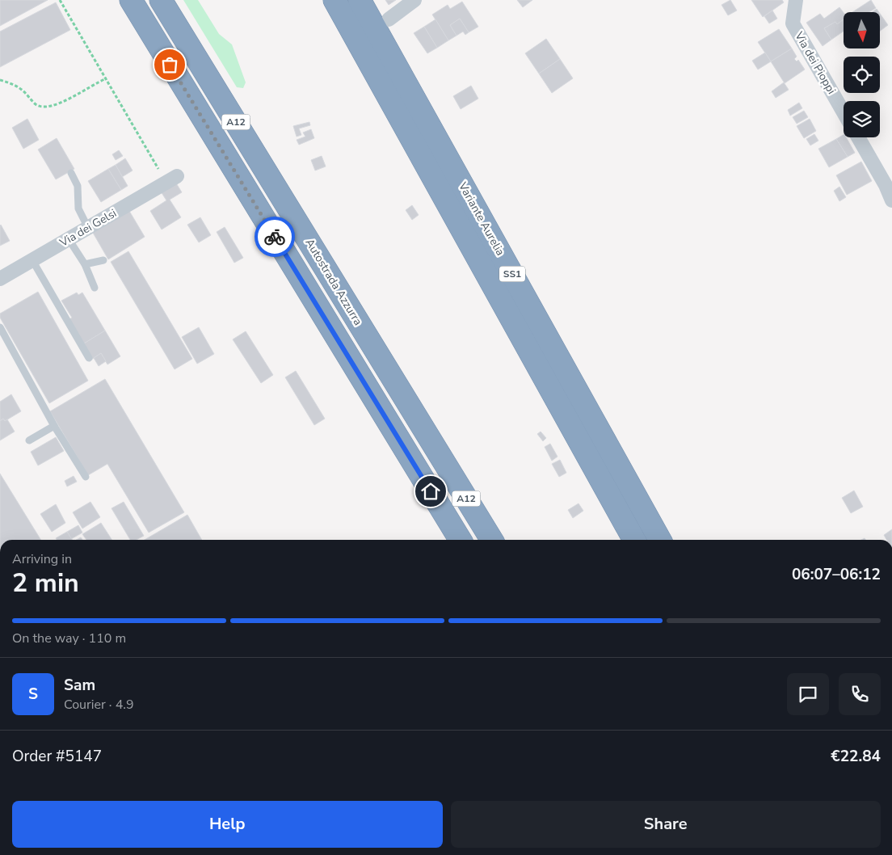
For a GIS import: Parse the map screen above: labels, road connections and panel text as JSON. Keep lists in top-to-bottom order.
{
  "streets": {
    "highway": [
      "A12",
      "Variante Aurelia",
      "SS1",
      "Autostrada Azzurra"
    ],
    "street": ["Via dei Pioppi", "Via dei Gelsi"]
  },
  "north": "bottom",
  "page": {
    "heading": ["2 min", "Arriving in", "06:07–06:12"],
    "panel": [
      "Sam",
      "Courier · 4.9",
      "Order #5147",
      "€22.84"
    ],
    "bar": "On the way · 110 m",
    "round": "S",
    "buttons": ["Help", "Share"]
  }
}
